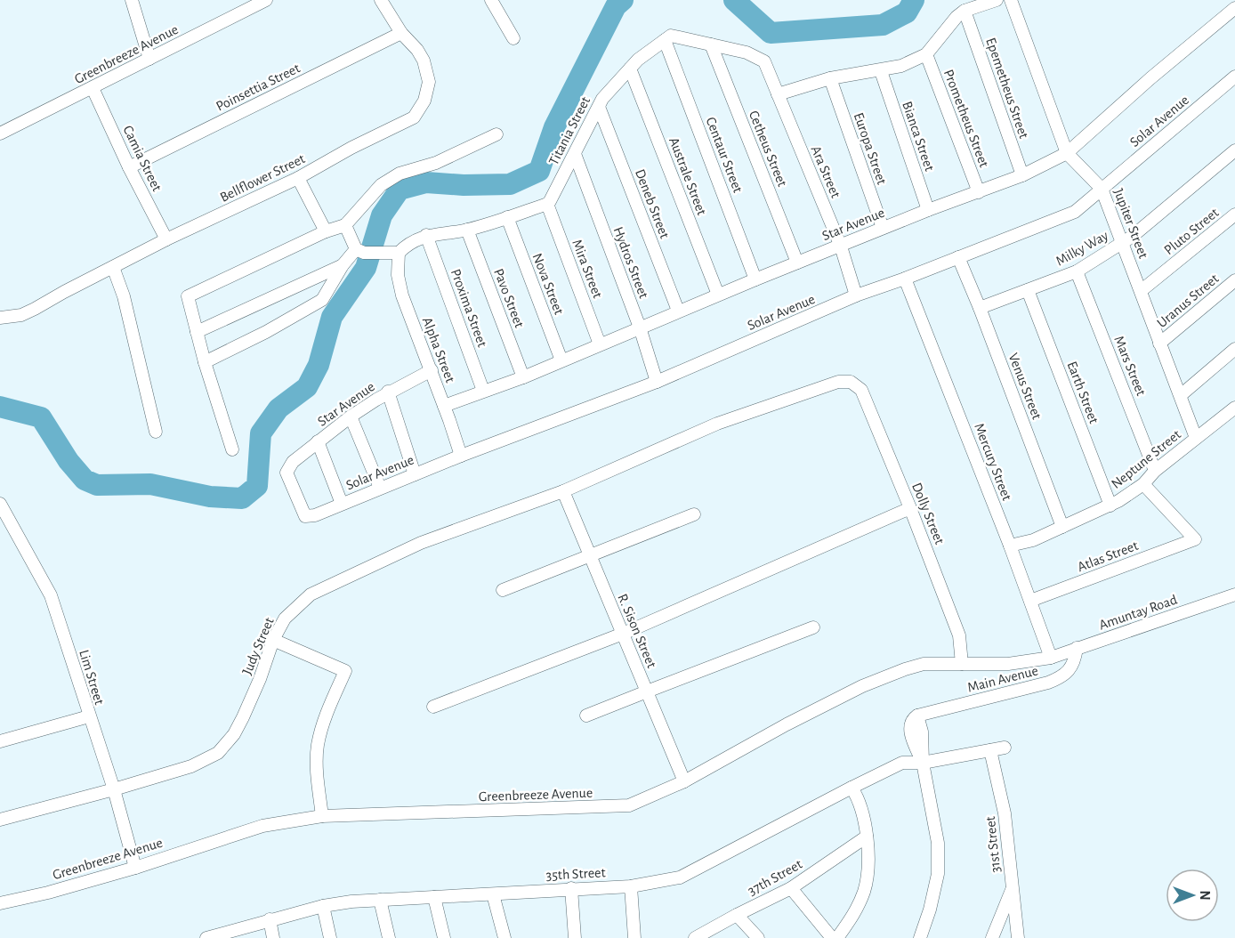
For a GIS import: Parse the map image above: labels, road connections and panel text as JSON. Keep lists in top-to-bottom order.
{
  "streets": {
    "street": [
      "Greenbreeze Avenue",
      "Poinsettia Street",
      "Epemetheus Street",
      "Prometheus Street",
      "Solar Avenue",
      "Titania Street",
      "Bianca Street",
      "Cetheus Street",
      "Europa Street",
      "Centaur Street",
      "Camia Street",
      "Ara Street",
      "Australe Street",
      "Bellflower Street",
      "Deneb Street",
      "Jupiter Street",
      "Star Avenue",
      "Pluto Street",
      "Milky Way",
      "Hydros Street",
      "Mira Street",
      "Nova Street",
      "Pavo Street",
      "Uranus Street",
      "Proxima Street",
      "Alpha Street",
      "Mars Street",
      "Venus Street",
      "Earth Street",
      "Neptune Street",
      "Mercury Street",
      "Dolly Street",
      "Atlas Street",
      "Amuntay Road",
      "R. Sison Street",
      "Judy Street",
      "Lim Street",
      "Main Avenue",
      "31st Street",
      "35th Street",
      "37th Street"
    ]
  },
  "crossings": [
    ["Greenbreeze Avenue", "Camia Street"],
    ["Greenbreeze Avenue", "Mercury Street"],
    ["Greenbreeze Avenue", "Dolly Street"],
    ["Greenbreeze Avenue", "Amuntay Road"],
    ["Greenbreeze Avenue", "R. Sison Street"],
    ["Greenbreeze Avenue", "Lim Street"],
    ["Poinsettia Street", "Camia Street"],
    ["Poinsettia Street", "Bellflower Street"],
    ["Epemetheus Street", "Star Avenue"],
    ["Prometheus Street", "Star Avenue"],
    ["Solar Avenue", "Ara Street"],
    ["Solar Avenue", "Jupiter Street"],
    ["Solar Avenue", "Star Avenue"],
    ["Solar Avenue", "Hydros Street"],
    ["Solar Avenue", "Alpha Street"],
    ["Solar Avenue", "Venus Street"],
    ["Solar Avenue", "Mercury Street"],
    ["Titania Street", "Centaur Street"],
    ["Titania Street", "Australe Street"],
    ["Titania Street", "Deneb Street"],
    ["Titania Street", "Hydros Street"],
    ["Titania Street", "Mira Street"],
    ["Bianca Street", "Star Avenue"],
    ["Cetheus Street", "Ara Street"],
    ["Cetheus Street", "Star Avenue"],
    ["Europa Street", "Star Avenue"],
    ["Centaur Street", "Star Avenue"],
    ["Camia Street", "Bellflower Street"],
    ["Ara Street", "Star Avenue"],
    ["Australe Street", "Star Avenue"],
    ["Deneb Street", "Star Avenue"],
    ["Jupiter Street", "Star Avenue"],
    ["Jupiter Street", "Pluto Street"],
    ["Jupiter Street", "Milky Way"],
    ["Jupiter Street", "Uranus Street"],
    ["Jupiter Street", "Neptune Street"],
    ["Star Avenue", "Hydros Street"],
    ["Star Avenue", "Mira Street"],
    ["Star Avenue", "Nova Street"],
    ["Star Avenue", "Pavo Street"],
    ["Star Avenue", "Proxima Street"],
    ["Star Avenue", "Alpha Street"],
    ["Milky Way", "Mars Street"],
    ["Milky Way", "Venus Street"],
    ["Milky Way", "Earth Street"],
    ["Mars Street", "Neptune Street"],
    ["Venus Street", "Neptune Street"],
    ["Earth Street", "Neptune Street"],
    ["Neptune Street", "Mercury Street"],
    ["Neptune Street", "Atlas Street"],
    ["Mercury Street", "Atlas Street"],
    ["Mercury Street", "Amuntay Road"],
    ["Dolly Street", "Judy Street"],
    ["Amuntay Road", "Main Avenue"],
    ["R. Sison Street", "Judy Street"],
    ["Judy Street", "Lim Street"],
    ["Main Avenue", "35th Street"]
  ],
  "north": "right"
}
